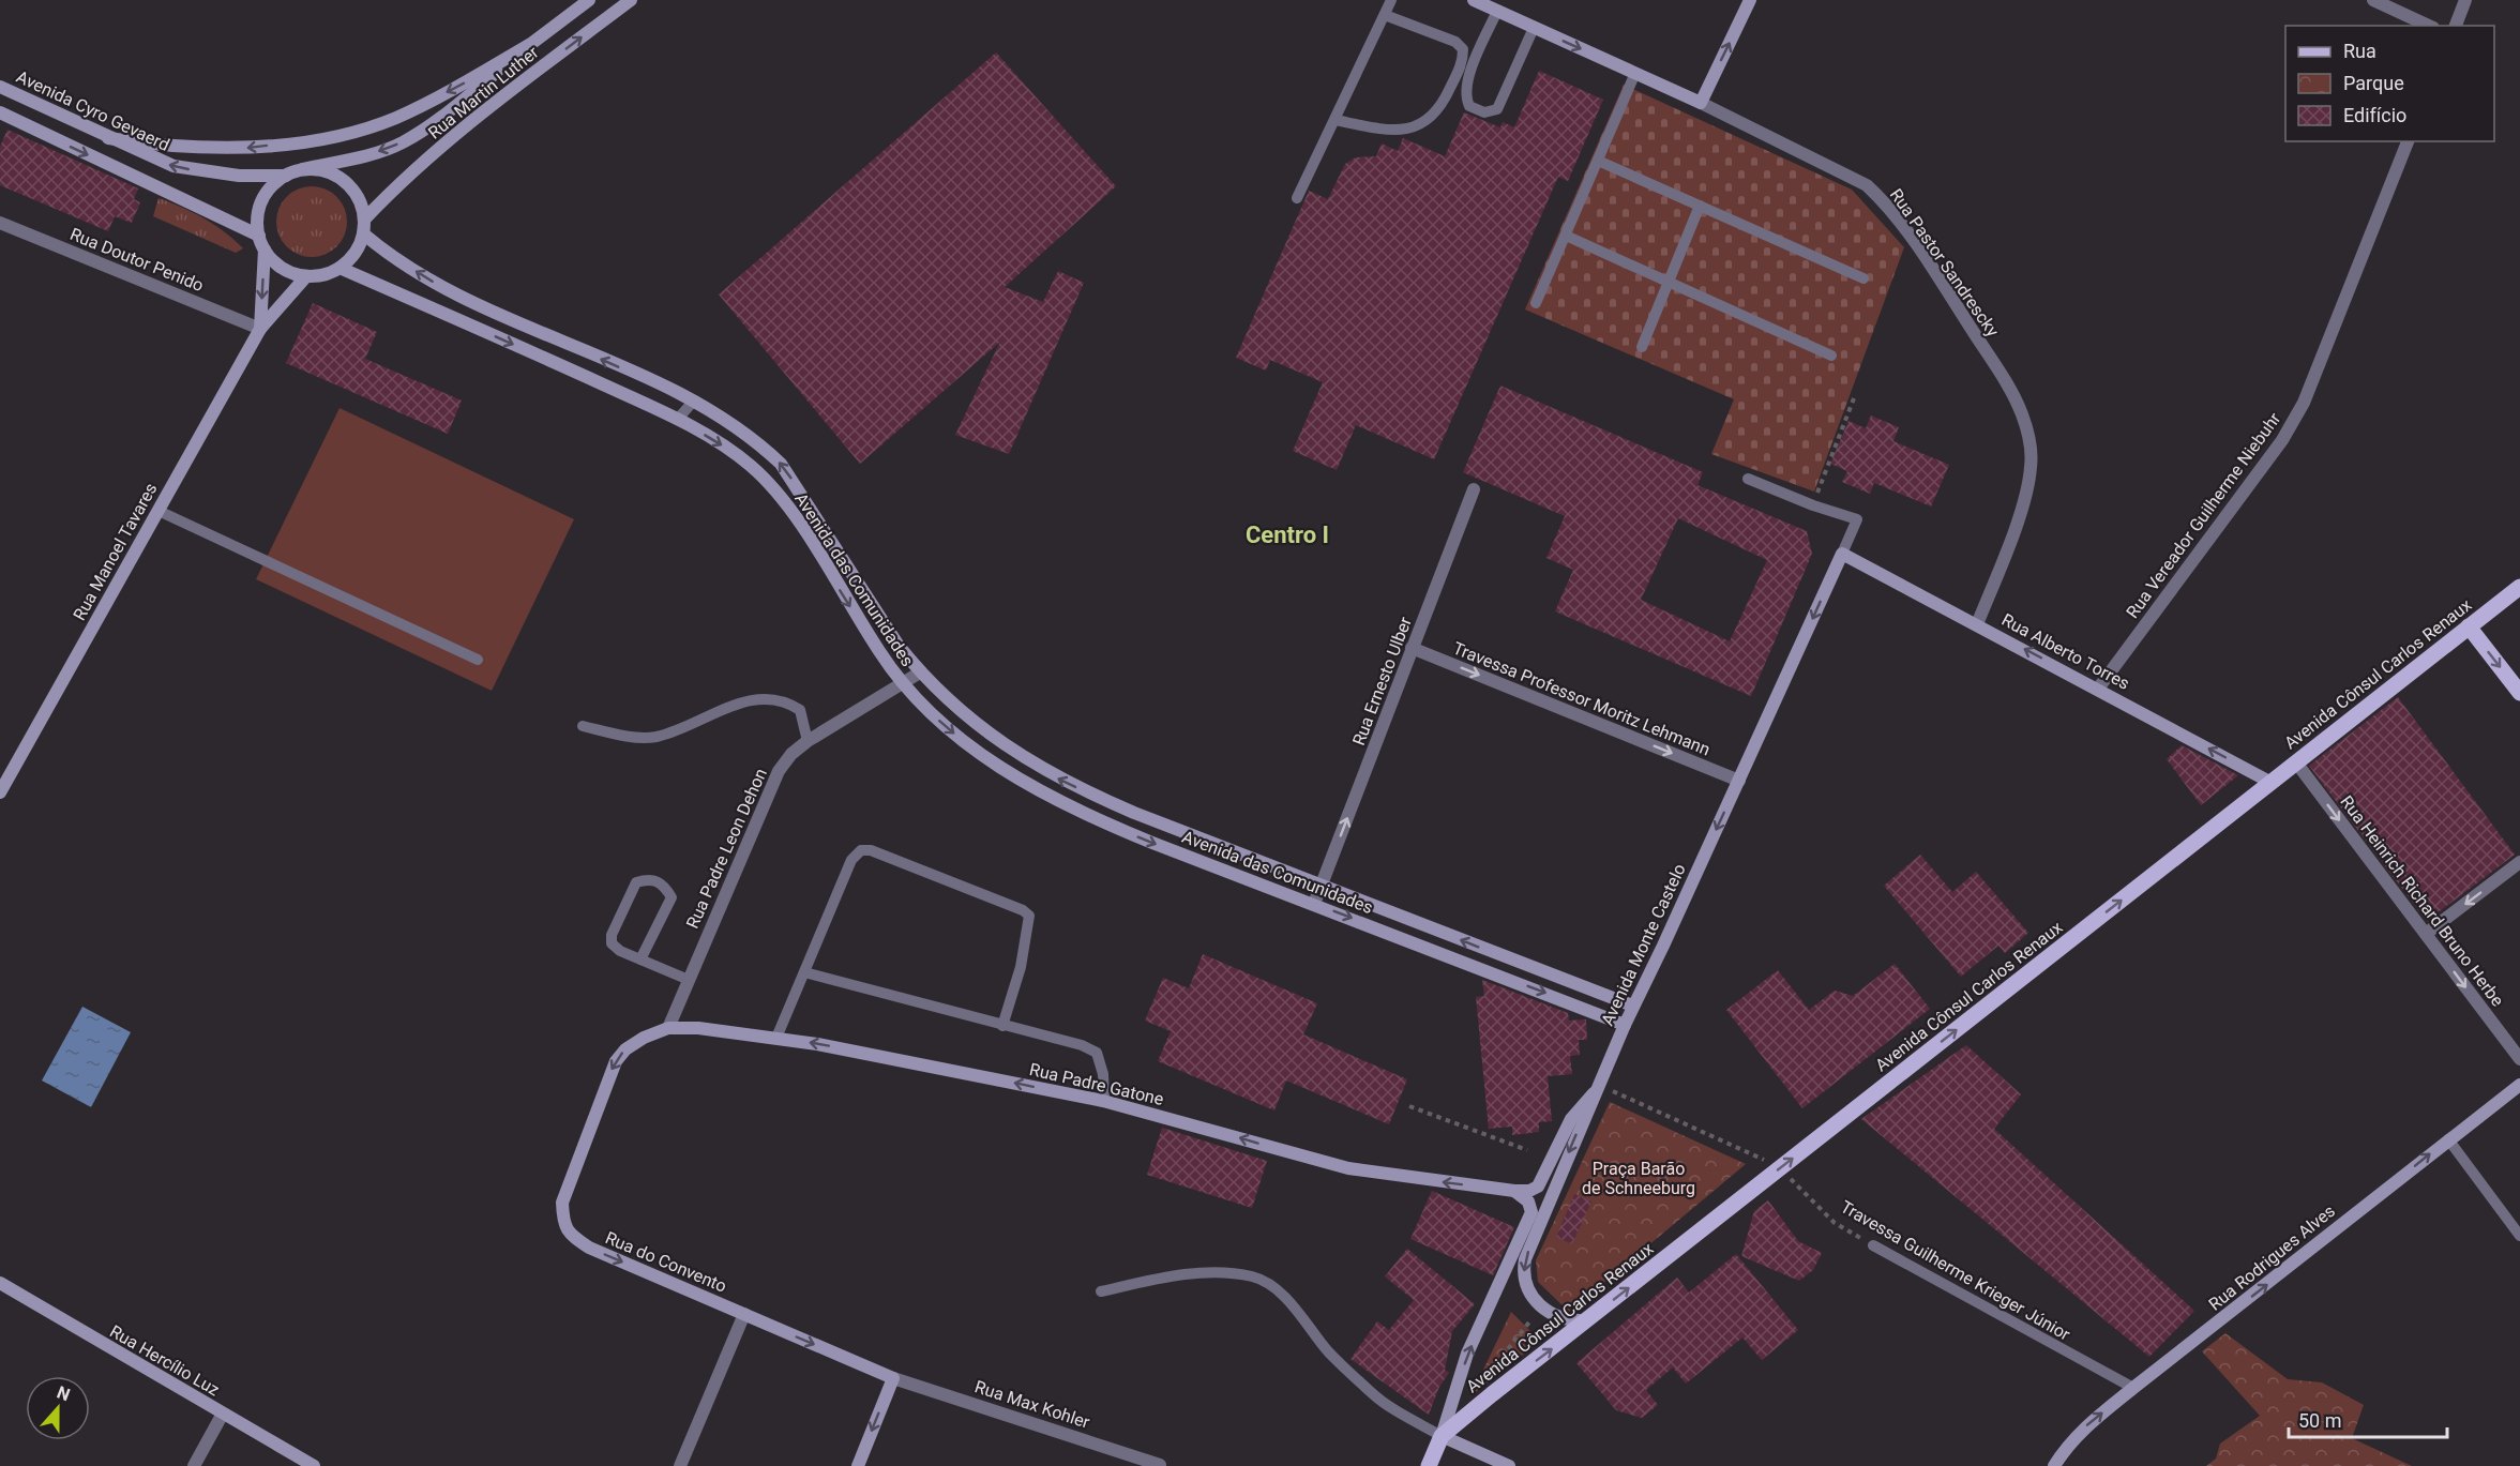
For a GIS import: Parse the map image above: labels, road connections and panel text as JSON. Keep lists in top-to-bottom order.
{
  "streets": {
    "main road": [
      "Rua Martin Luther",
      "Avenida Cyro Gevaerd",
      "Rua Pastor Sandrescky",
      "Rua Manoel Tavares",
      "Avenida das Comunidades",
      "Rua Alberto Torres",
      "Avenida Cônsul Carlos Renaux",
      "Avenida Monte Castelo",
      "Rua Padre Gatone",
      "Rua Rodrigues Alves",
      "Rua do Convento",
      "Rua Hercílio Luz"
    ],
    "street": [
      "Rua Doutor Penido",
      "Rua Vereador Guilherme Niebuhr",
      "Rua Ernesto Ulber",
      "Travessa Professor Moritz Lehmann",
      "Rua Padre Leon Dehon",
      "Rua Heinrich Richard Bruno Herbe",
      "Rua Max Kohler"
    ],
    "lane": ["Travessa Guilherme Krieger Júnior"]
  },
  "crossings": [
    ["Rua Martin Luther", "Avenida Cyro Gevaerd"],
    ["Rua Martin Luther", "Rua Manoel Tavares"],
    ["Rua Martin Luther", "Avenida das Comunidades"],
    ["Avenida Cyro Gevaerd", "Rua Manoel Tavares"],
    ["Avenida Cyro Gevaerd", "Avenida das Comunidades"],
    ["Rua Doutor Penido", "Rua Manoel Tavares"],
    ["Rua Pastor Sandrescky", "Rua Alberto Torres"],
    ["Rua Vereador Guilherme Niebuhr", "Rua Alberto Torres"],
    ["Rua Manoel Tavares", "Avenida das Comunidades"],
    ["Avenida das Comunidades", "Rua Ernesto Ulber"],
    ["Avenida das Comunidades", "Rua Padre Leon Dehon"],
    ["Avenida das Comunidades", "Avenida Monte Castelo"],
    ["Rua Alberto Torres", "Avenida Cônsul Carlos Renaux"],
    ["Rua Alberto Torres", "Avenida Monte Castelo"],
    ["Avenida Cônsul Carlos Renaux", "Rua Heinrich Richard Bruno Herbe"],
    ["Avenida Cônsul Carlos Renaux", "Travessa Guilherme Krieger Júnior"],
    ["Rua Ernesto Ulber", "Travessa Professor Moritz Lehmann"],
    ["Travessa Professor Moritz Lehmann", "Avenida Monte Castelo"],
    ["Rua Padre Leon Dehon", "Rua Padre Gatone"],
    ["Rua Padre Leon Dehon", "Rua do Convento"],
    ["Avenida Monte Castelo", "Travessa Guilherme Krieger Júnior"],
    ["Rua Padre Gatone", "Rua do Convento"],
    ["Rua Rodrigues Alves", "Travessa Guilherme Krieger Júnior"],
    ["Rua do Convento", "Rua Max Kohler"]
  ],
  "one_way": [
    "Rua Alberto Torres",
    "Avenida Cônsul Carlos Renaux",
    "Rua Ernesto Ulber",
    "Travessa Professor Moritz Lehmann",
    "Rua Heinrich Richard Bruno Herbe",
    "Rua Padre Gatone",
    "Rua Rodrigues Alves"
  ],
  "districts": ["Centro I"],
  "parks": ["Praça Barão de Schneeburg"],
  "legend": ["Rua", "Parque", "Edifício"],
  "scale_bar": "50 m",
  "north": "top"
}
